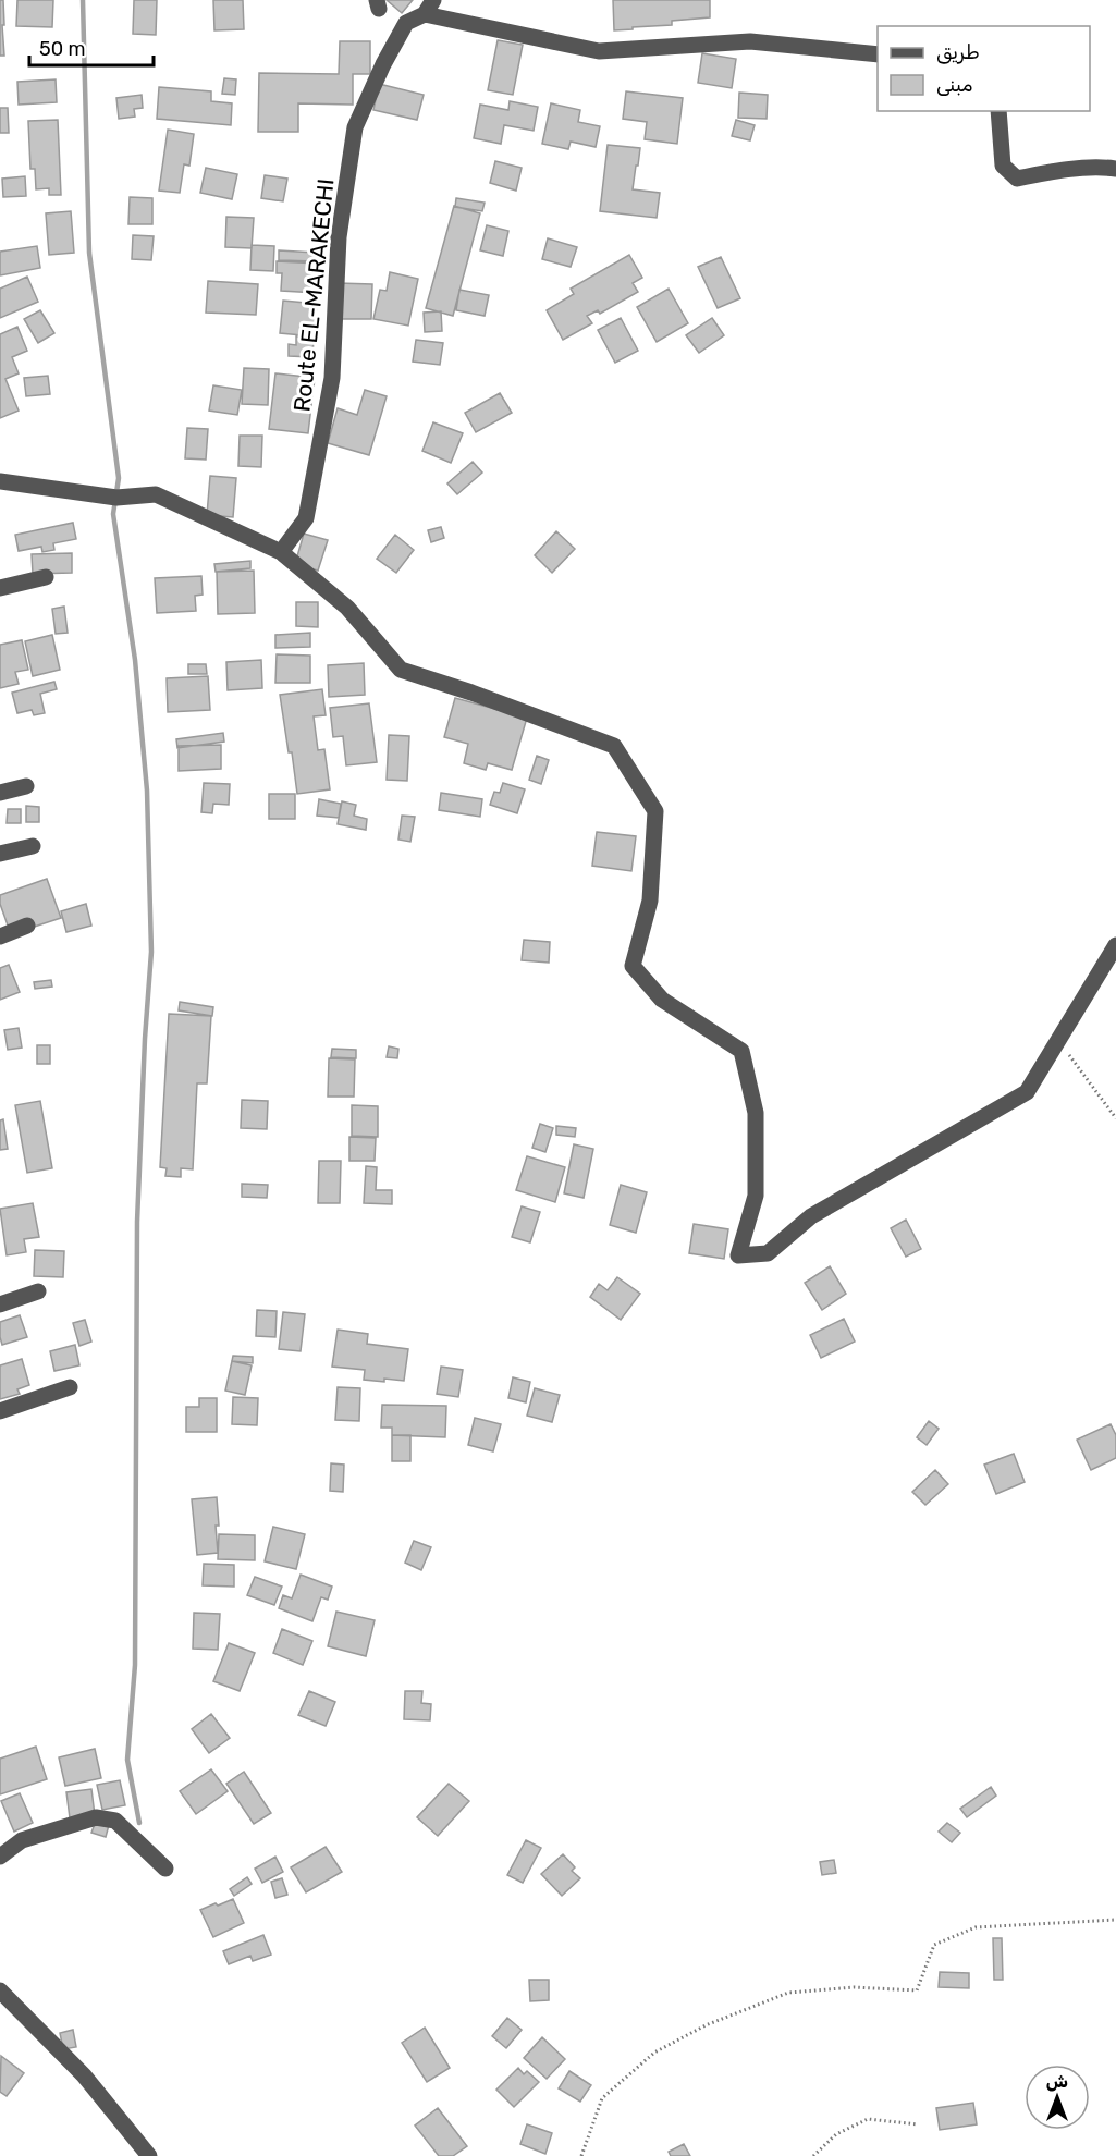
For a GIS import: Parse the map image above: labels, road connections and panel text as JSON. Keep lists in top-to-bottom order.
{
  "streets": {
    "street": ["Route EL-MARAKECHI"]
  },
  "legend": ["طريق", "مبنى"],
  "scale_bar": "50 m",
  "north": "top"
}
